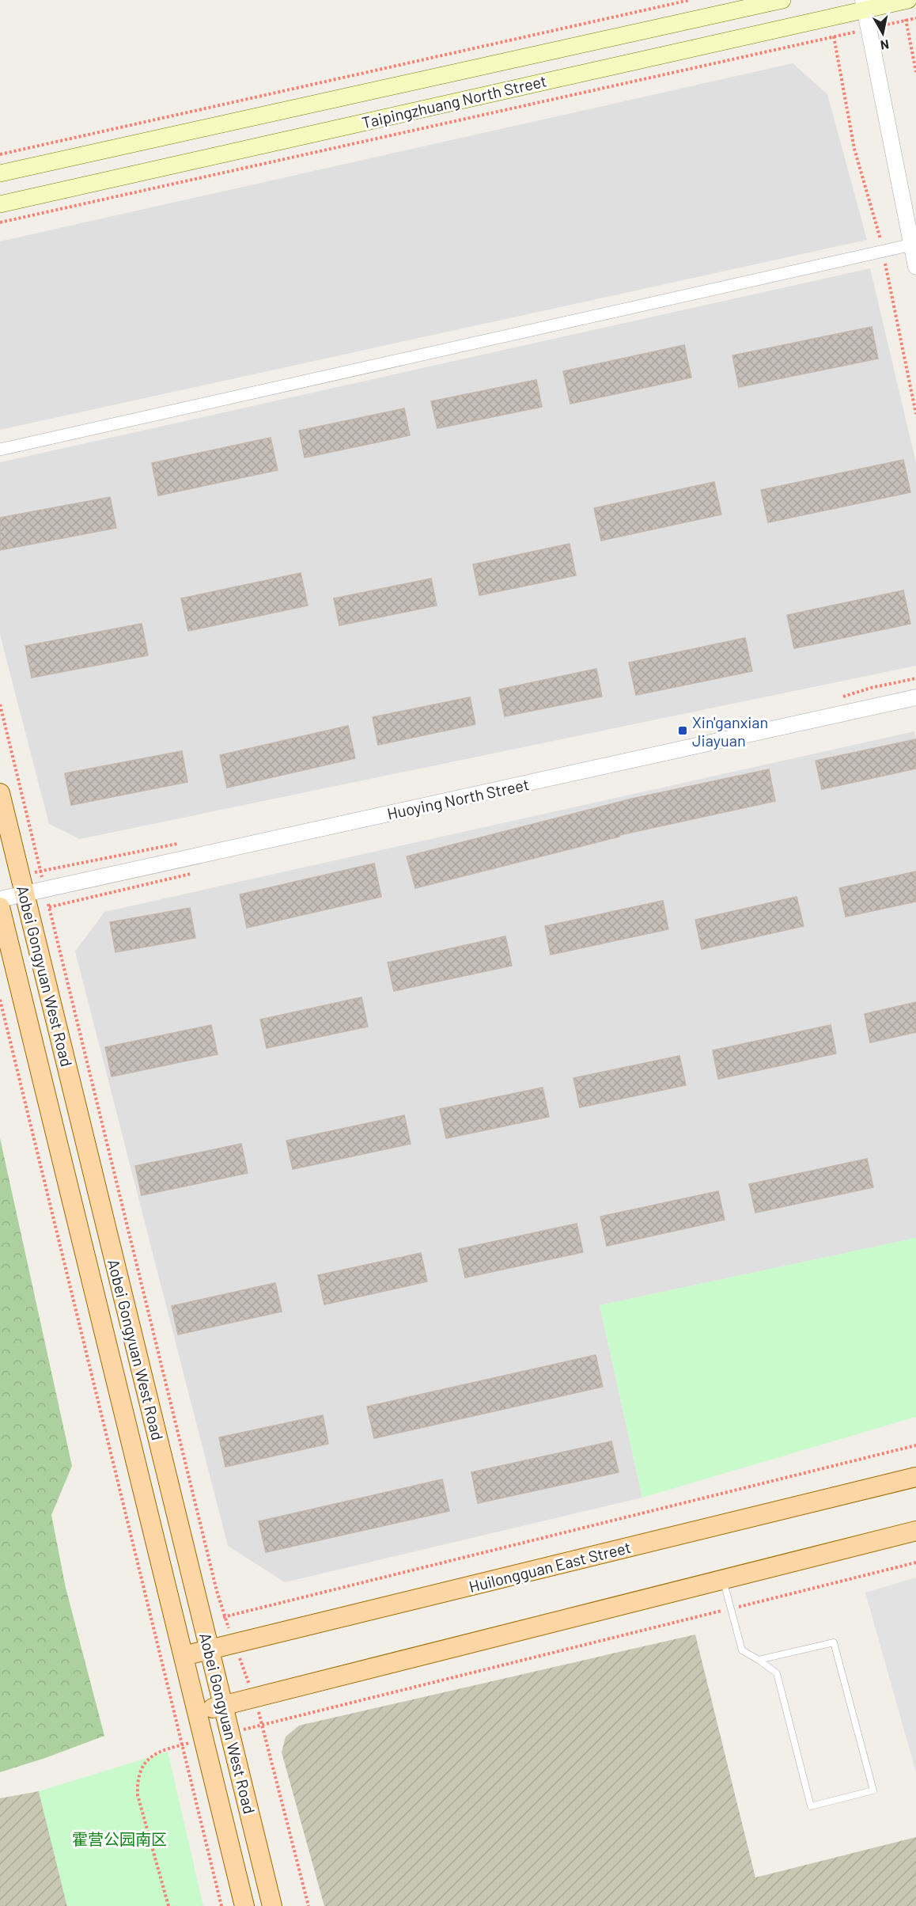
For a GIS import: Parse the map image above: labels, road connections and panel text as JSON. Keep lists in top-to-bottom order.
{
  "streets": {
    "main road": ["Taipingzhuang North Street", "Aobei Gongyuan West Road", "Huilongguan East Street"],
    "street": ["Huoying North Street"]
  },
  "crossings": [
    ["Huoying North Street", "Aobei Gongyuan West Road"],
    ["Aobei Gongyuan West Road", "Huilongguan East Street"]
  ],
  "parks": ["霍营公园南区"],
  "places": {
    "transit": ["Xin'ganxian Jiayuan"]
  },
  "north": "bottom"
}
